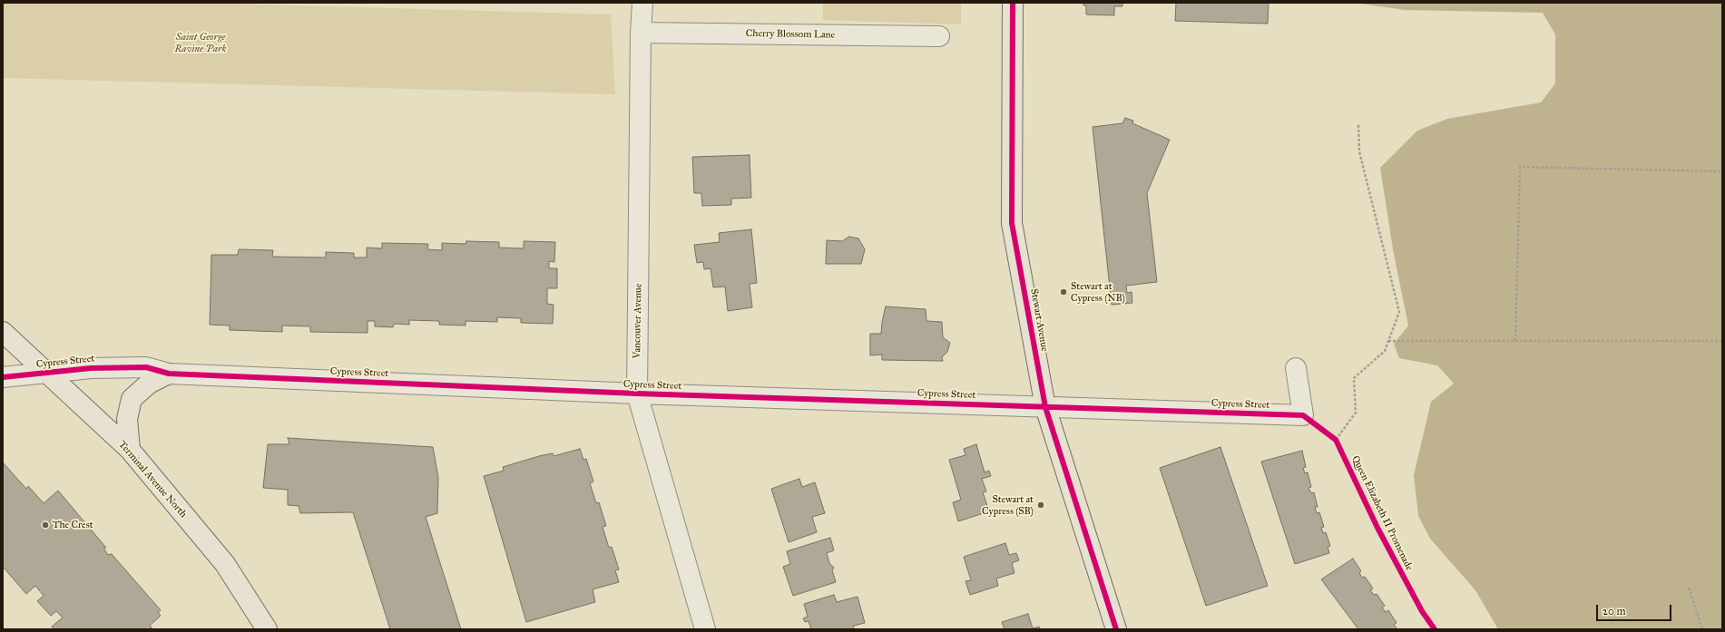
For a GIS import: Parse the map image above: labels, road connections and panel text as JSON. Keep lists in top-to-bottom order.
{
  "streets": {
    "main road": ["Stewart Avenue", "Terminal Avenue North"],
    "street": ["Cherry Blossom Lane", "Vancouver Avenue", "Cypress Street"],
    "cycle path": ["Queen Elizabeth II Promenade"]
  },
  "crossings": [
    ["Cherry Blossom Lane", "Vancouver Avenue"],
    ["Stewart Avenue", "Cypress Street"],
    ["Vancouver Avenue", "Cypress Street"],
    ["Cypress Street", "Terminal Avenue North"]
  ],
  "parks": ["Saint George Ravine Park"],
  "places": ["Stewart at Cypress (NB)", "Stewart at Cypress (SB)", "The Crest"],
  "scale_bar": "20 m"
}
